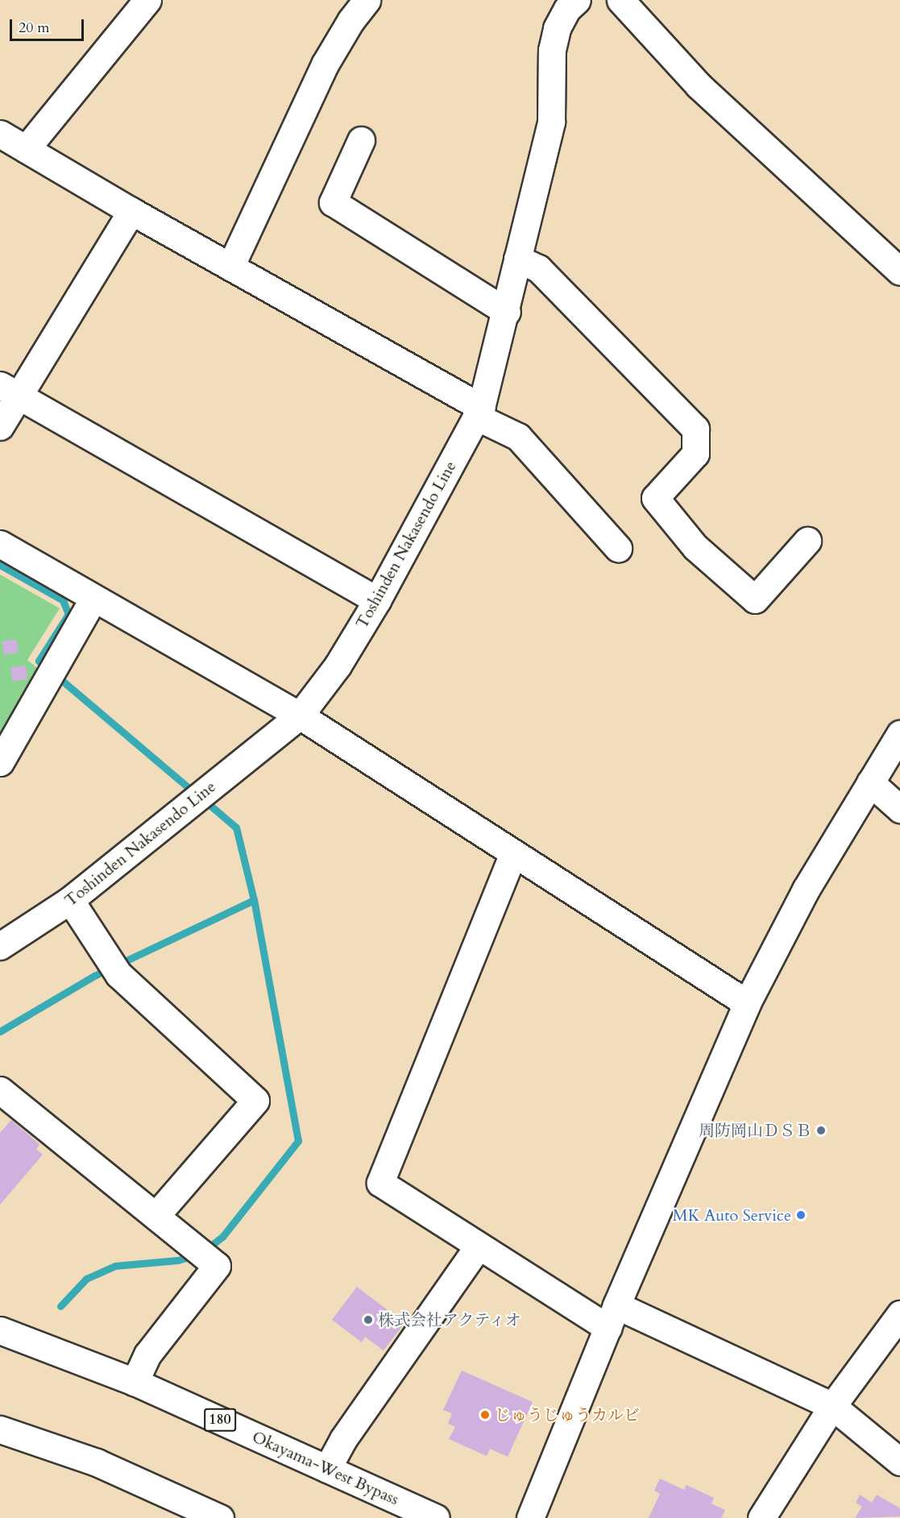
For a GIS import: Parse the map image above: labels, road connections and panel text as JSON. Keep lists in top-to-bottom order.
{
  "streets": {
    "main road": ["Toshinden Nakasendo Line", "180", "Okayama-West Bypass"]
  },
  "places": [
    "周防岡山ＤＳＢ",
    "MK Auto Service",
    "株式会社アクティオ",
    "じゅうじゅうカルビ"
  ],
  "scale_bar": "20 m"
}
